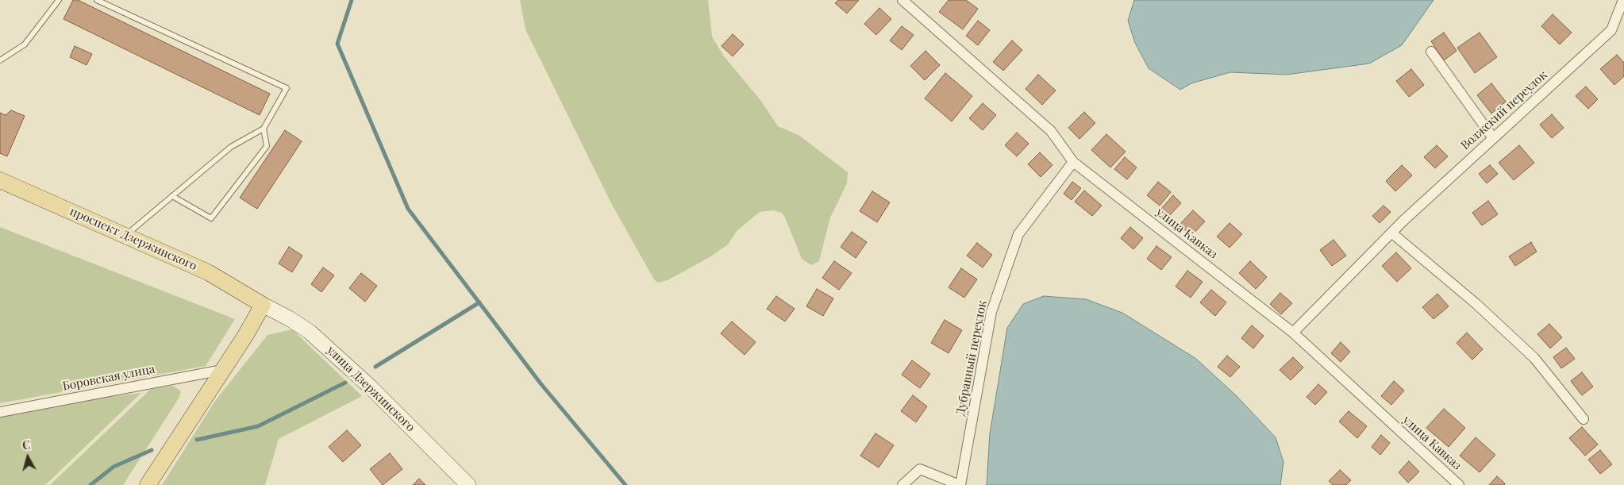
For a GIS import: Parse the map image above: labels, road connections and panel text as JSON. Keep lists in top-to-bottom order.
{
  "streets": {
    "main road": ["проспект Дзержинского", "улица Дзержинского"],
    "street": [
      "Волжский переулок",
      "улица Кавказ",
      "Дубравный переулок",
      "Боровская улица"
    ]
  },
  "crossings": [
    ["Волжский переулок", "улица Кавказ"],
    ["улица Кавказ", "Дубравный переулок"],
    ["проспект Дзержинского", "улица Дзержинского"]
  ],
  "north": "top"
}
